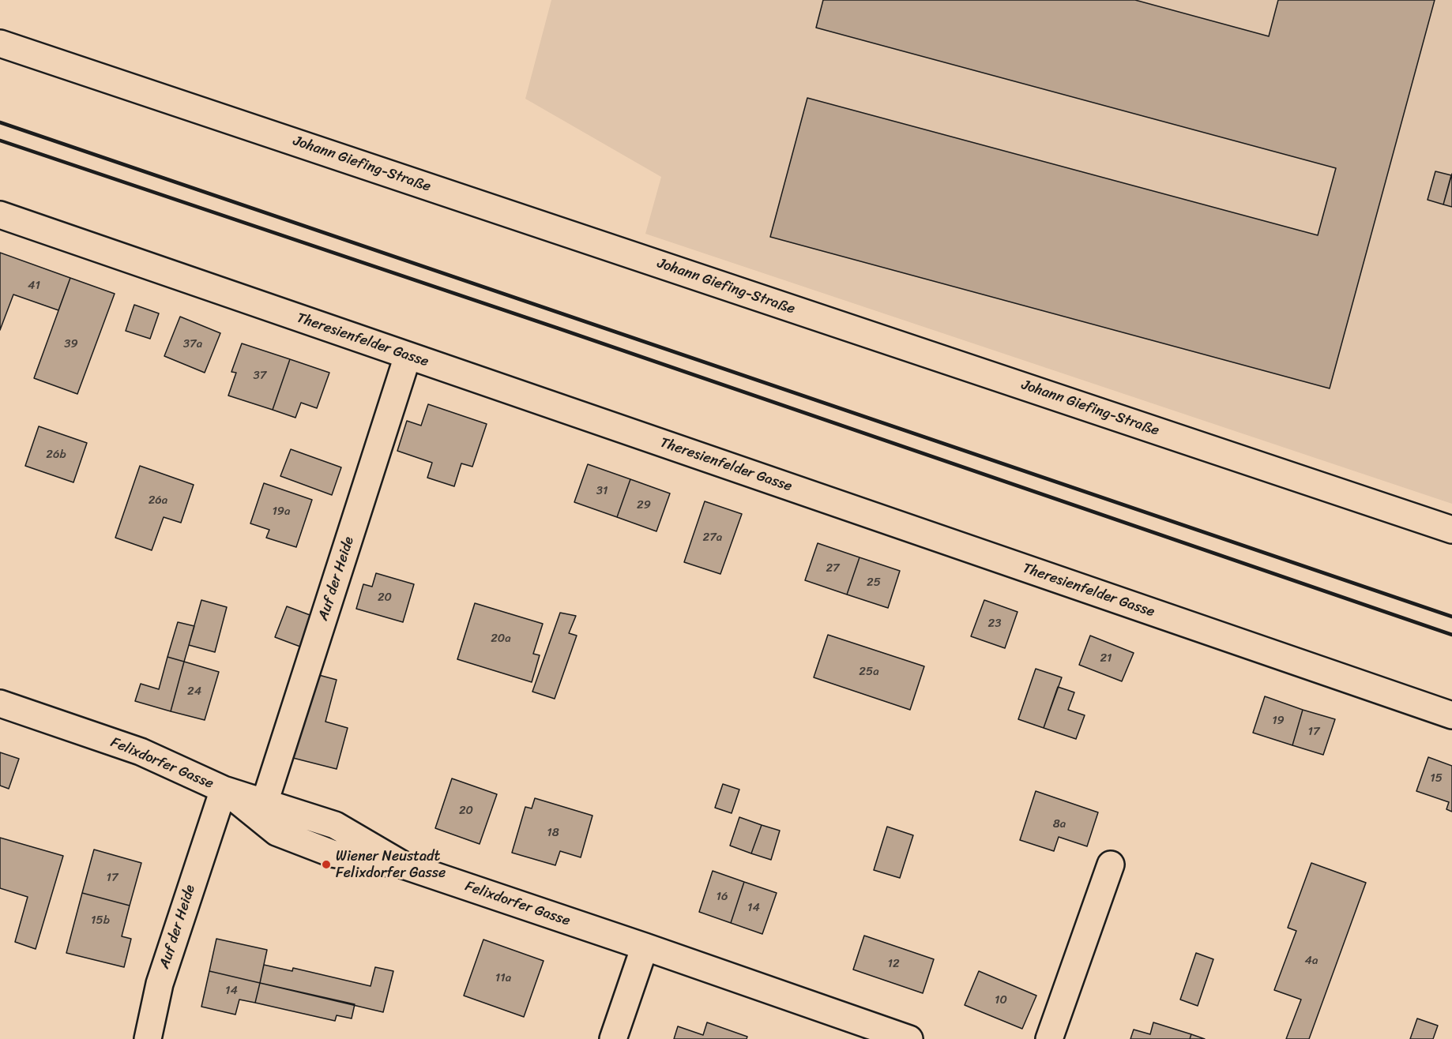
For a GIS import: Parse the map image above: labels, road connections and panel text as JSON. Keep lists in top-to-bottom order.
{
  "streets": {
    "street": [
      "Johann Giefing-Straße",
      "Theresienfelder Gasse",
      "Auf der Heide",
      "Felixdorfer Gasse"
    ]
  },
  "crossings": [
    ["Theresienfelder Gasse", "Auf der Heide"],
    ["Auf der Heide", "Felixdorfer Gasse"]
  ],
  "places": ["Wiener Neustadt Felixdorfer Gasse"],
  "house_numbers": [
    "41",
    "39",
    "37a",
    "37",
    "26b",
    "31",
    "26a",
    "29",
    "19a",
    "27a",
    "27",
    "25",
    "20",
    "23",
    "20a",
    "21",
    "25a",
    "24",
    "19",
    "17",
    "15",
    "20",
    "8a",
    "18",
    "17",
    "16",
    "14",
    "15b",
    "4a",
    "12",
    "11a",
    "14",
    "10"
  ]
}
